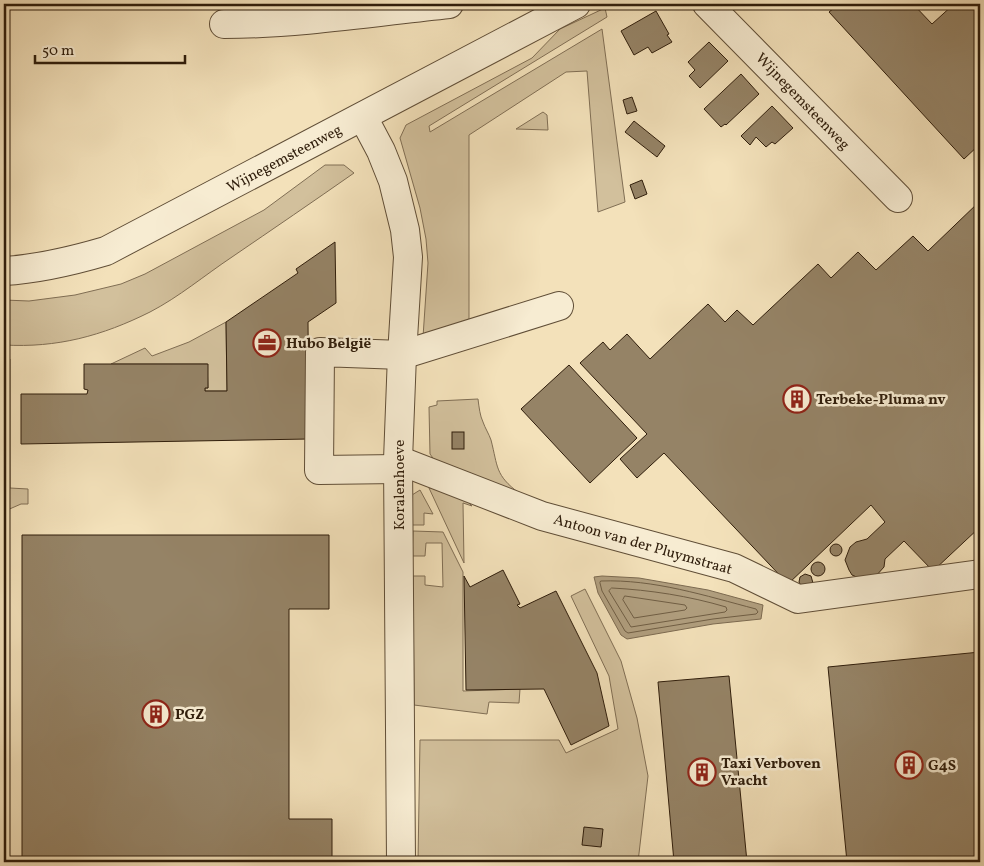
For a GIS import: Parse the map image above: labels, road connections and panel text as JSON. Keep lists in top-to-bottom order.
{
  "streets": {
    "street": ["Wijnegemsteenweg", "Koralenhoeve", "Antoon van der Pluymstraat"]
  },
  "crossings": [
    ["Wijnegemsteenweg", "Koralenhoeve"],
    ["Koralenhoeve", "Antoon van der Pluymstraat"]
  ],
  "places": {
    "office": ["Hubo België"],
    "building": [
      "Terbeke-Pluma nv",
      "PGZ",
      "G4S",
      "Taxi Verboven Vracht"
    ]
  },
  "scale_bar": "50 m"
}
